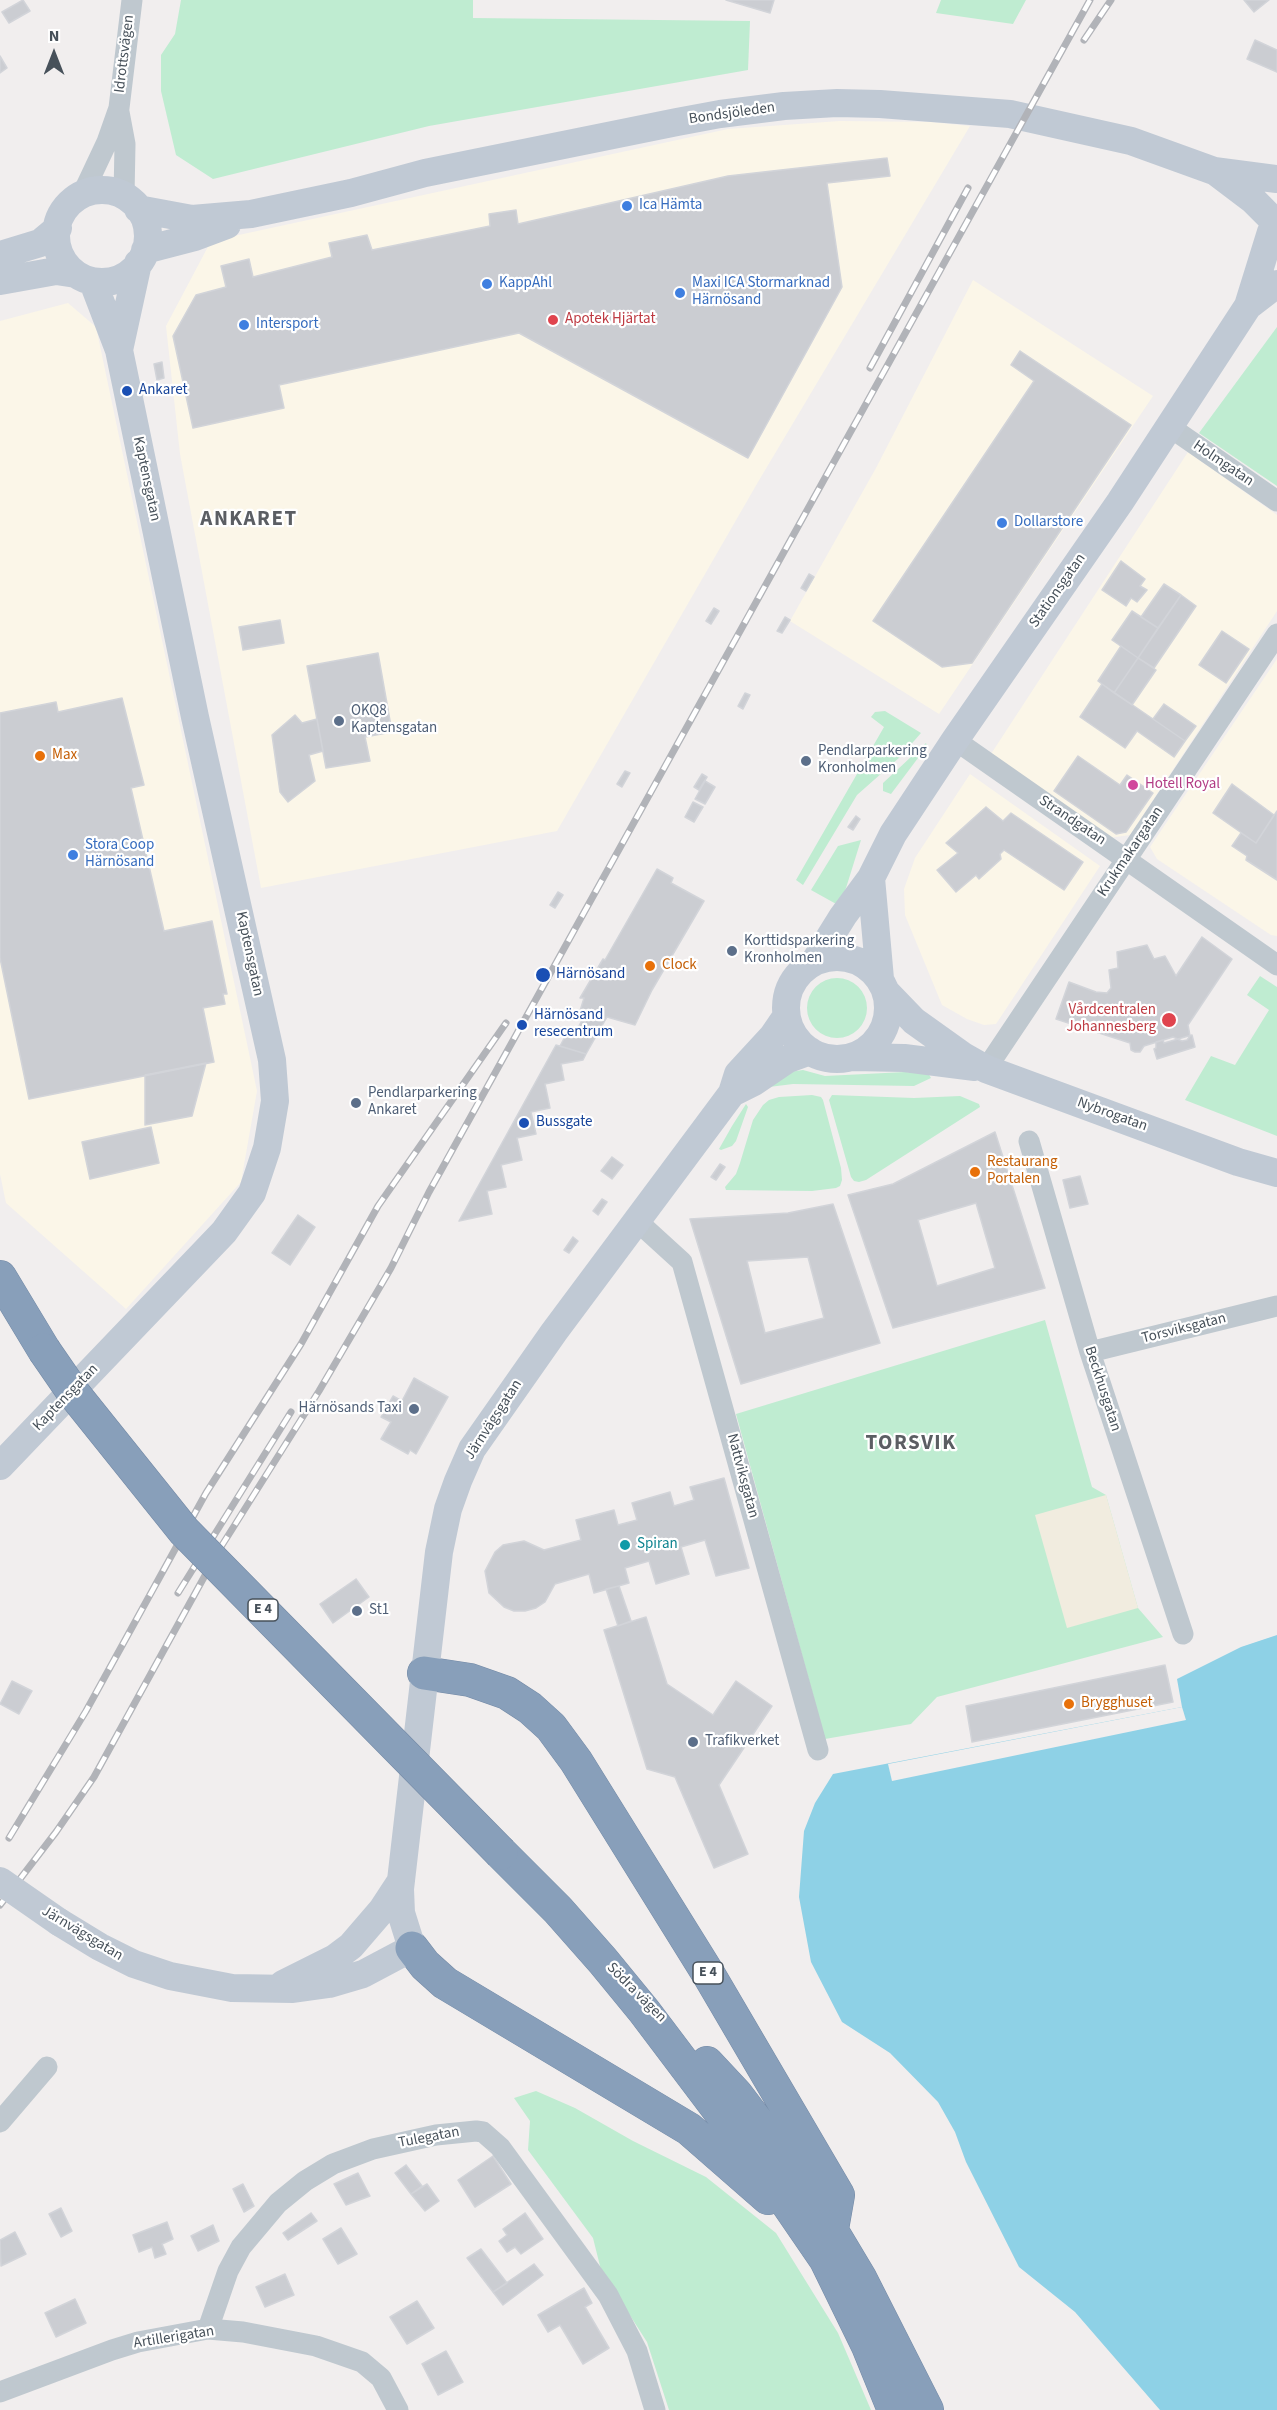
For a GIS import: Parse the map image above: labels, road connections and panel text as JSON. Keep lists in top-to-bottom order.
{
  "streets": {
    "highway": ["E 4", "Södra vägen"],
    "main road": [
      "Bondsjöleden",
      "Kaptensgatan",
      "Stationsgatan",
      "Nybrogatan",
      "Järnvägsgatan"
    ],
    "street": [
      "Idrottsvägen",
      "Holmgatan",
      "Strandgatan",
      "Krukmakargatan",
      "Torsviksgatan",
      "Beckhusgatan",
      "Nattviksgatan",
      "Tulegatan",
      "Artillerigatan"
    ]
  },
  "crossings": [
    ["Idrottsvägen", "Bondsjöleden"],
    ["Idrottsvägen", "Kaptensgatan"],
    ["Bondsjöleden", "Kaptensgatan"],
    ["Bondsjöleden", "Stationsgatan"],
    ["Holmgatan", "Stationsgatan"],
    ["Stationsgatan", "Strandgatan"],
    ["Stationsgatan", "Nybrogatan"],
    ["Stationsgatan", "Järnvägsgatan"],
    ["Strandgatan", "Krukmakargatan"],
    ["Krukmakargatan", "Nybrogatan"],
    ["Nybrogatan", "Järnvägsgatan"],
    ["Torsviksgatan", "Beckhusgatan"],
    ["Järnvägsgatan", "Nattviksgatan"],
    ["Järnvägsgatan", "E 4"],
    ["E 4", "Södra vägen"],
    ["Tulegatan", "Artillerigatan"]
  ],
  "districts": ["ANKARET", "TORSVIK"],
  "places": [
    "Ica Hämta",
    "KappAhl",
    "Maxi ICA Stormarknad Härnösand",
    "Apotek Hjärtat",
    "Intersport",
    "Ankaret",
    "Dollarstore",
    "OKQ8 Kaptensgatan",
    "Max",
    "Pendlarparkering Kronholmen",
    "Hotell Royal",
    "Stora Coop Härnösand",
    "Korttidsparkering Kronholmen",
    "Clock",
    "Härnösand",
    "Vårdcentralen Johannesberg",
    "Härnösand resecentrum",
    "Pendlarparkering Ankaret",
    "Bussgate",
    "Restaurang Portalen",
    "Härnösands Taxi",
    "Spiran",
    "St1",
    "Brygghuset",
    "Trafikverket"
  ],
  "north": "top"
}
